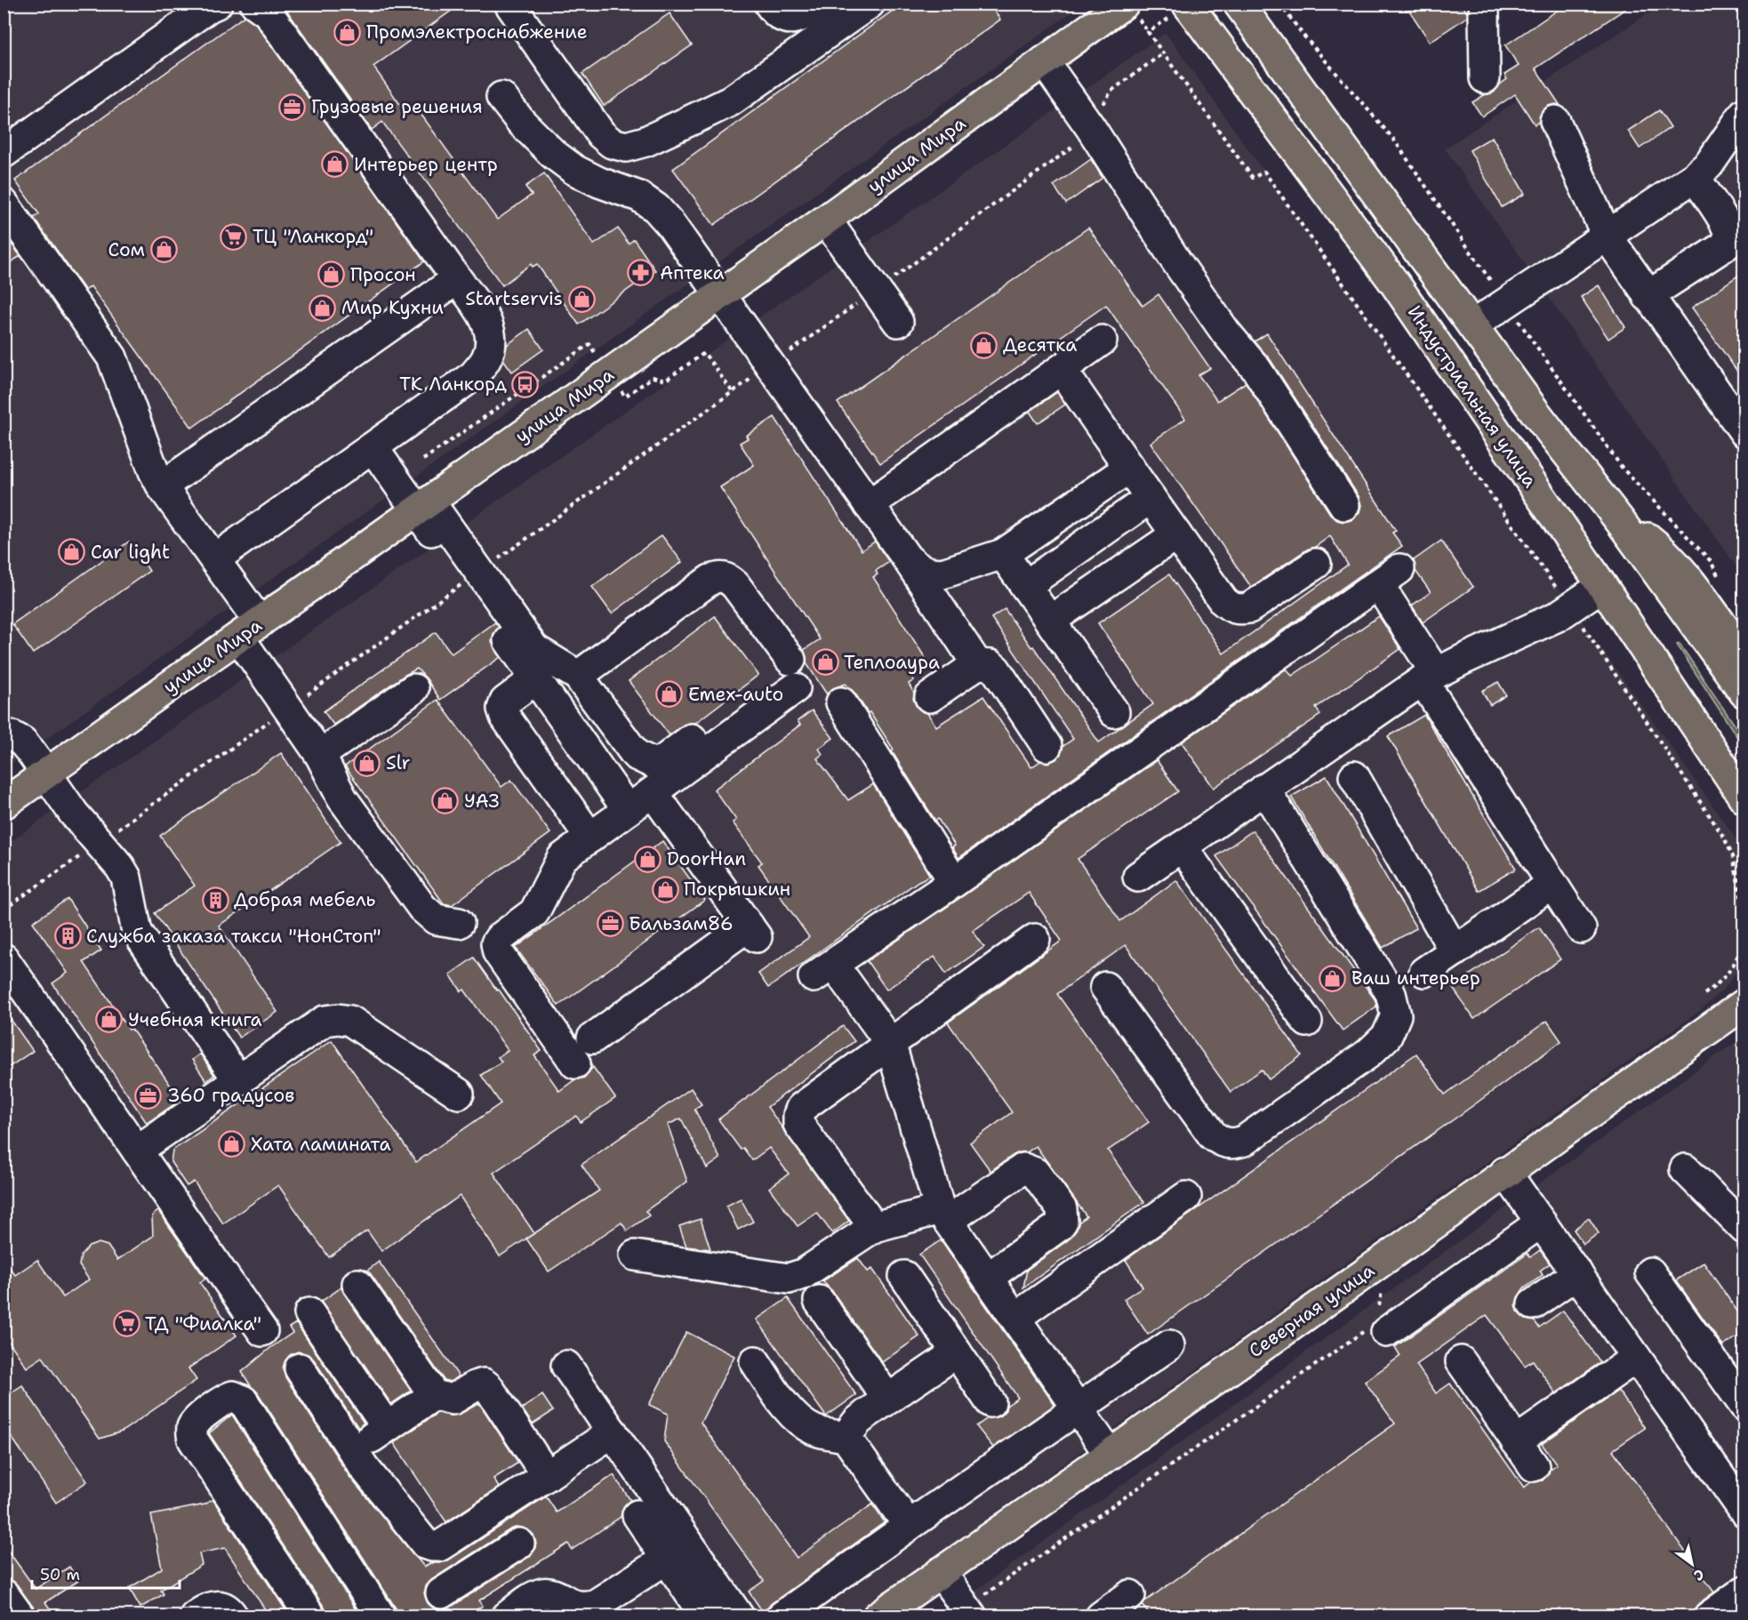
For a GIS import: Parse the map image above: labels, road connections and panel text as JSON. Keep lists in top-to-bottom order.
{
  "streets": {
    "main road": ["улица Мира", "Индустриальная улица", "Северная улица"]
  },
  "places": {
    "shop": [
      "Промэлектроснабжение",
      "Интерьер центр",
      "Сом",
      "Просон",
      "Startservis",
      "Мир Кухни",
      "Десятка",
      "Car light",
      "Теплоаура",
      "Emex-auto",
      "Slr",
      "УАЗ",
      "DoorHan",
      "Покрышкин",
      "Ваш интерьер",
      "Учебная книга",
      "Хата ламината"
    ],
    "office": ["Грузовые решения", "Бальзам86", "360 градусов"],
    "supermarket": ["ТЦ \"Ланкорд\"", "ТД \"Фиалка\""],
    "pharmacy": ["Аптека"],
    "bus stop": ["ТК Ланкорд"],
    "building": ["Добрая мебель", "Служба заказа такси \"НонСтоп\""]
  },
  "scale_bar": "50 m",
  "north": "bottom right"
}
